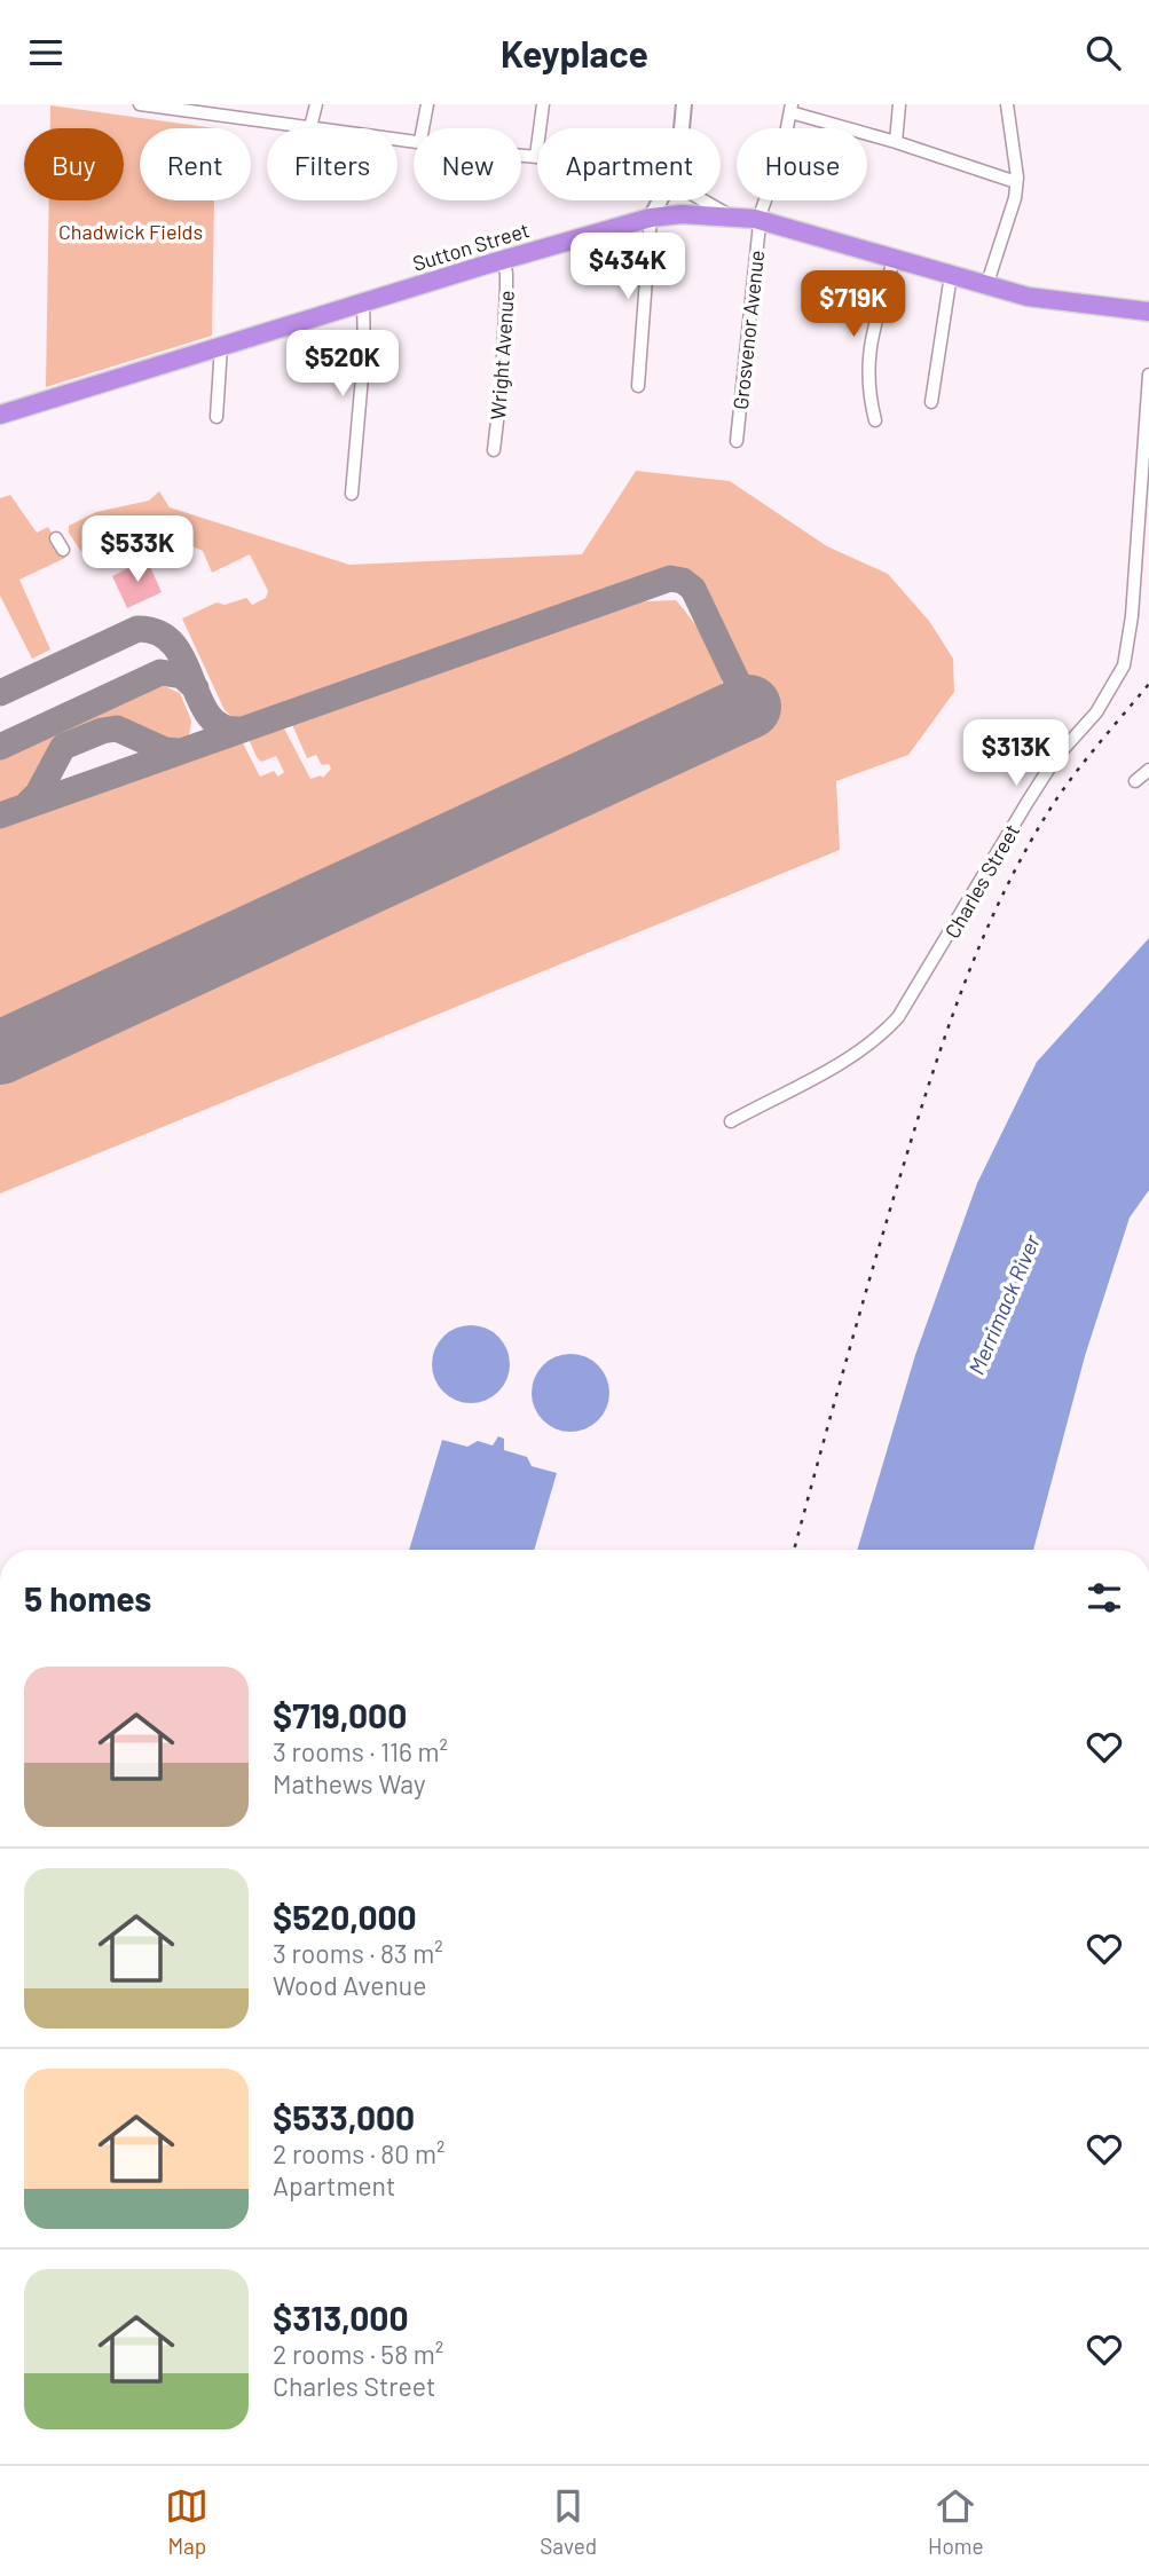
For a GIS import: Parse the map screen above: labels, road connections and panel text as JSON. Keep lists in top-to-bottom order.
{
  "streets": {
    "highway": ["Sutton Street"],
    "street": ["Grosvenor Avenue", "Wright Avenue", "Charles Street"]
  },
  "crossings": [
    ["Sutton Street", "Grosvenor Avenue"],
    ["Sutton Street", "Wright Avenue"]
  ],
  "water": ["Merrimack River"],
  "parks": ["Chadwick Fields"],
  "page": {
    "header": "Keyplace",
    "chip": [
      "Buy",
      "Rent",
      "Filters",
      "New",
      "Apartment",
      "House"
    ],
    "price": [
      "$434K",
      "$719K",
      "$520K",
      "$533K",
      "$313K"
    ],
    "heading": "5 homes",
    "list": [
      {
        "name": "$719,000",
        "note": "3 rooms · 116 m² · Mathews Way"
      },
      {
        "name": "$520,000",
        "note": "3 rooms · 83 m² · Wood Avenue"
      },
      {
        "name": "$533,000",
        "note": "2 rooms · 80 m² · Apartment"
      },
      {
        "name": "$313,000",
        "note": "2 rooms · 58 m² · Charles Street"
      }
    ],
    "tabs": ["Map", "Saved", "Home"]
  }
}
